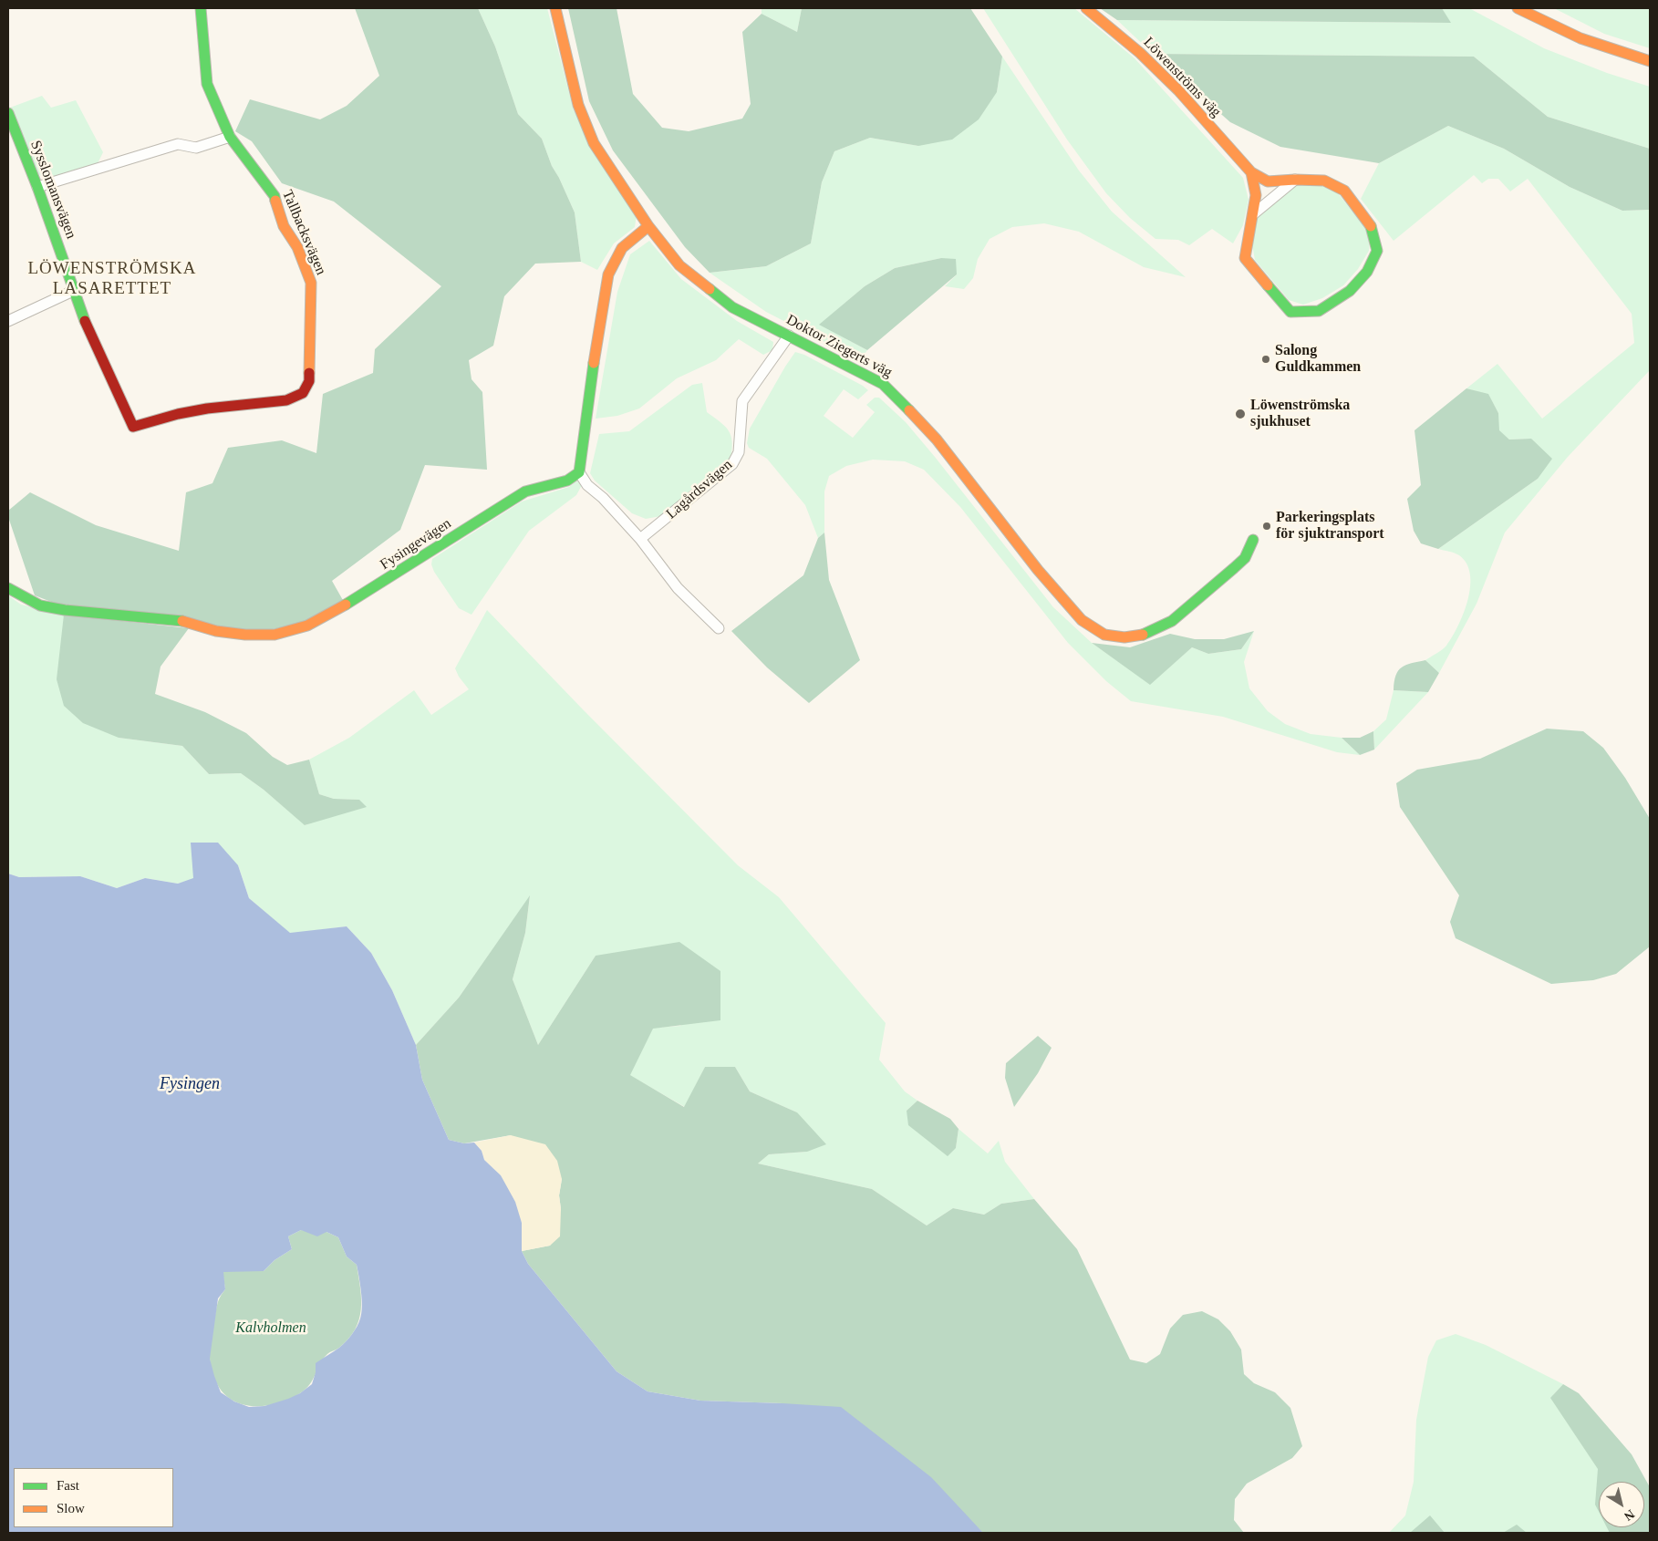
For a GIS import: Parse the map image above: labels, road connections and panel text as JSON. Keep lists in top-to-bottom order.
{
  "streets": {
    "street": [
      "Löwenströms väg",
      "Sysslomansvägen",
      "Tallbacksvägen",
      "Doktor Ziegerts väg",
      "Lagårdsvägen",
      "Fysingevägen"
    ]
  },
  "crossings": [
    ["Sysslomansvägen", "Tallbacksvägen"],
    ["Doktor Ziegerts väg", "Lagårdsvägen"]
  ],
  "districts": ["LÖWENSTRÖMSKA LASARETTET"],
  "water": ["Fysingen"],
  "parks": ["Kalvholmen"],
  "places": ["Salong Guldkammen", "Löwenströmska sjukhuset", "Parkeringsplats för sjuktransport"],
  "legend": ["Fast", "Slow"],
  "north": "bottom right"
}
